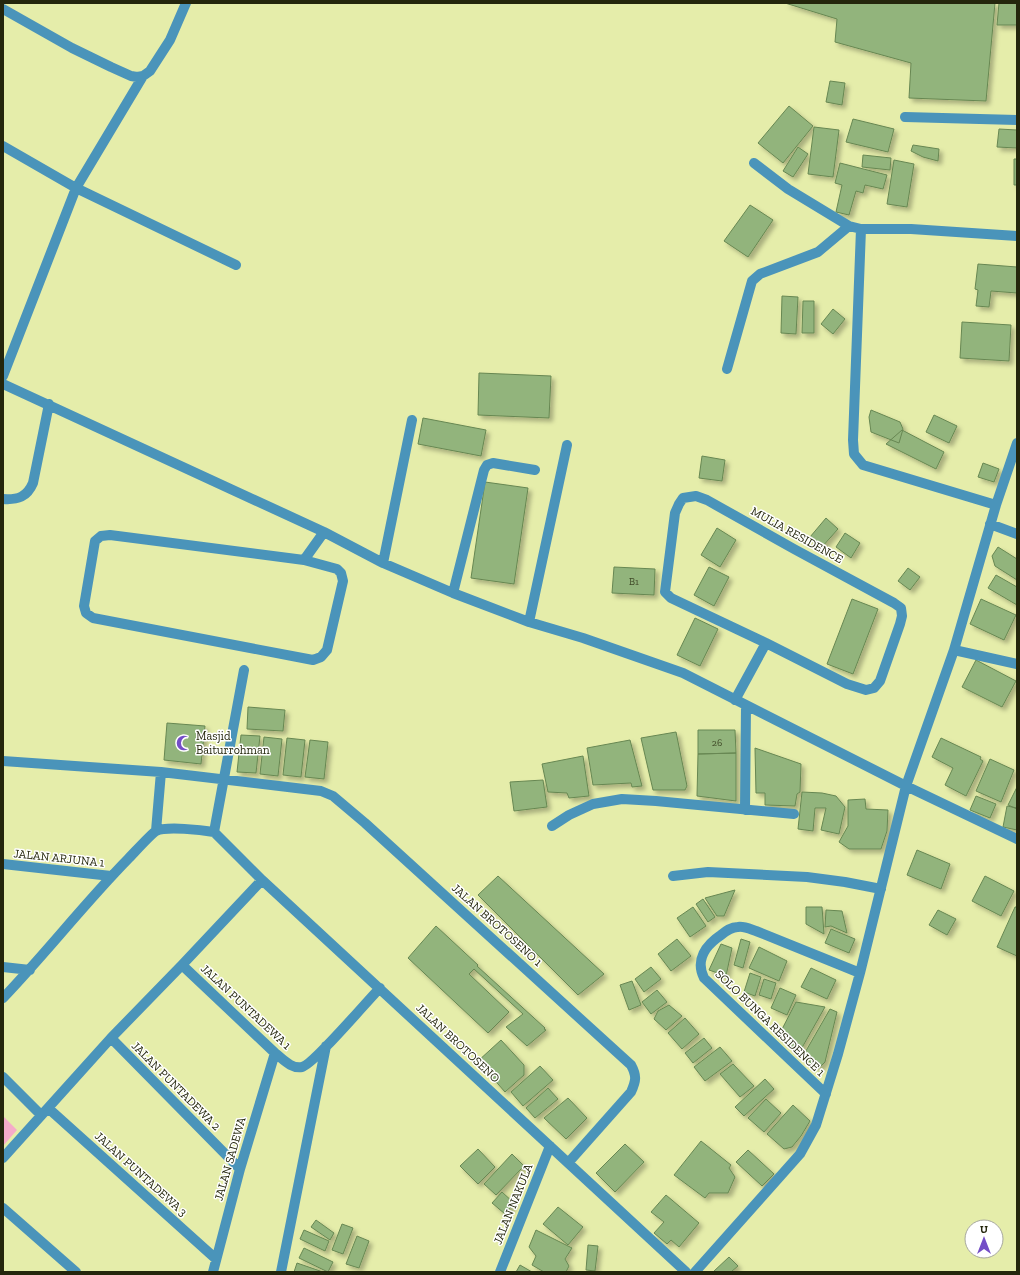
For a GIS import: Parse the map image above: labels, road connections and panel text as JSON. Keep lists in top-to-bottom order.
{
  "streets": {
    "street": [
      "MULIA RESIDENCE",
      "JALAN ARJUNA 1",
      "JALAN BROTOSENO 1",
      "JALAN PUNTADEWA 1",
      "SOLO BUNGA RESIDENCE 1",
      "JALAN BROTOSENO",
      "JALAN PUNTADEWA 2",
      "JALAN SADEWA",
      "JALAN PUNTADEWA 3",
      "JALAN NAKULA"
    ]
  },
  "crossings": [
    ["JALAN BROTOSENO 1", "JALAN BROTOSENO"],
    ["JALAN PUNTADEWA 1", "JALAN BROTOSENO"],
    ["JALAN PUNTADEWA 1", "JALAN SADEWA"],
    ["JALAN BROTOSENO", "JALAN NAKULA"],
    ["JALAN PUNTADEWA 2", "JALAN SADEWA"],
    ["JALAN SADEWA", "JALAN PUNTADEWA 3"]
  ],
  "places": {
    "mosque": ["Masjid Baiturrohman"]
  },
  "house_numbers": ["B1", "26"],
  "north": "top"
}
